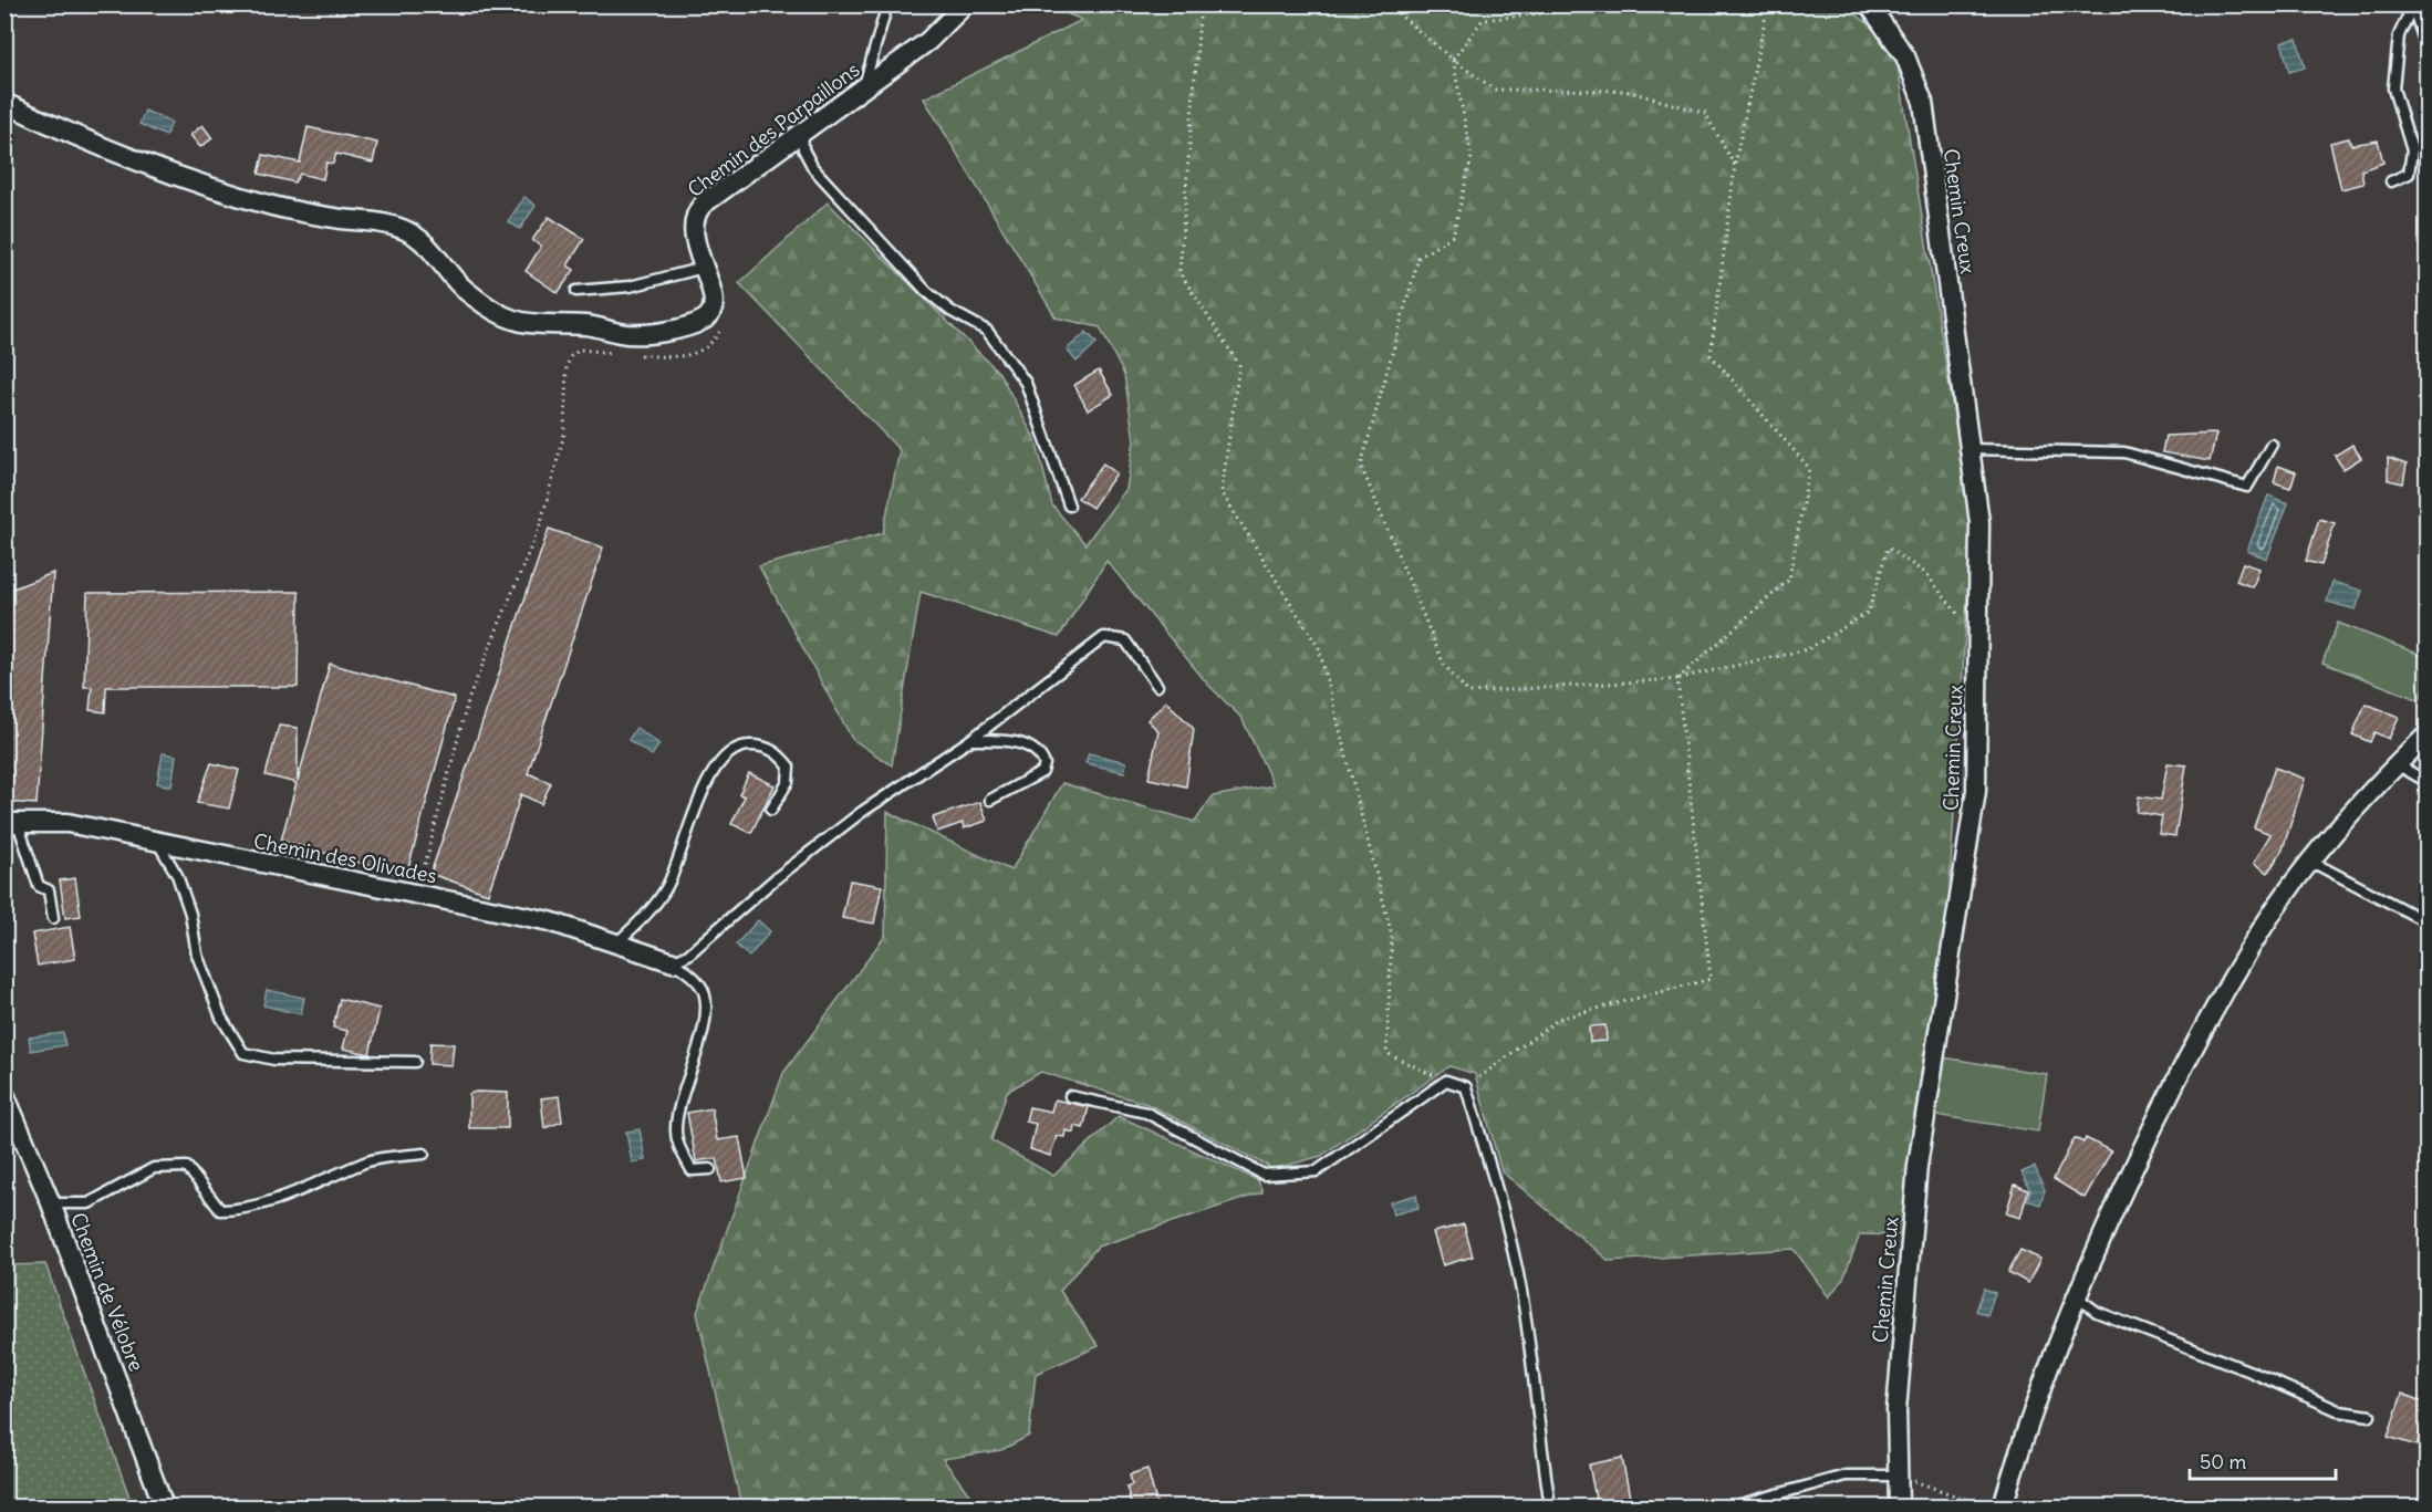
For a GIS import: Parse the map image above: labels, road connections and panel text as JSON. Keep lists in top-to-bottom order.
{
  "streets": {
    "street": [
      "Chemin des Parpaillons",
      "Chemin Creux",
      "Chemin des Olivades",
      "Chemin de Vélobre"
    ]
  },
  "scale_bar": "50 m"
}
